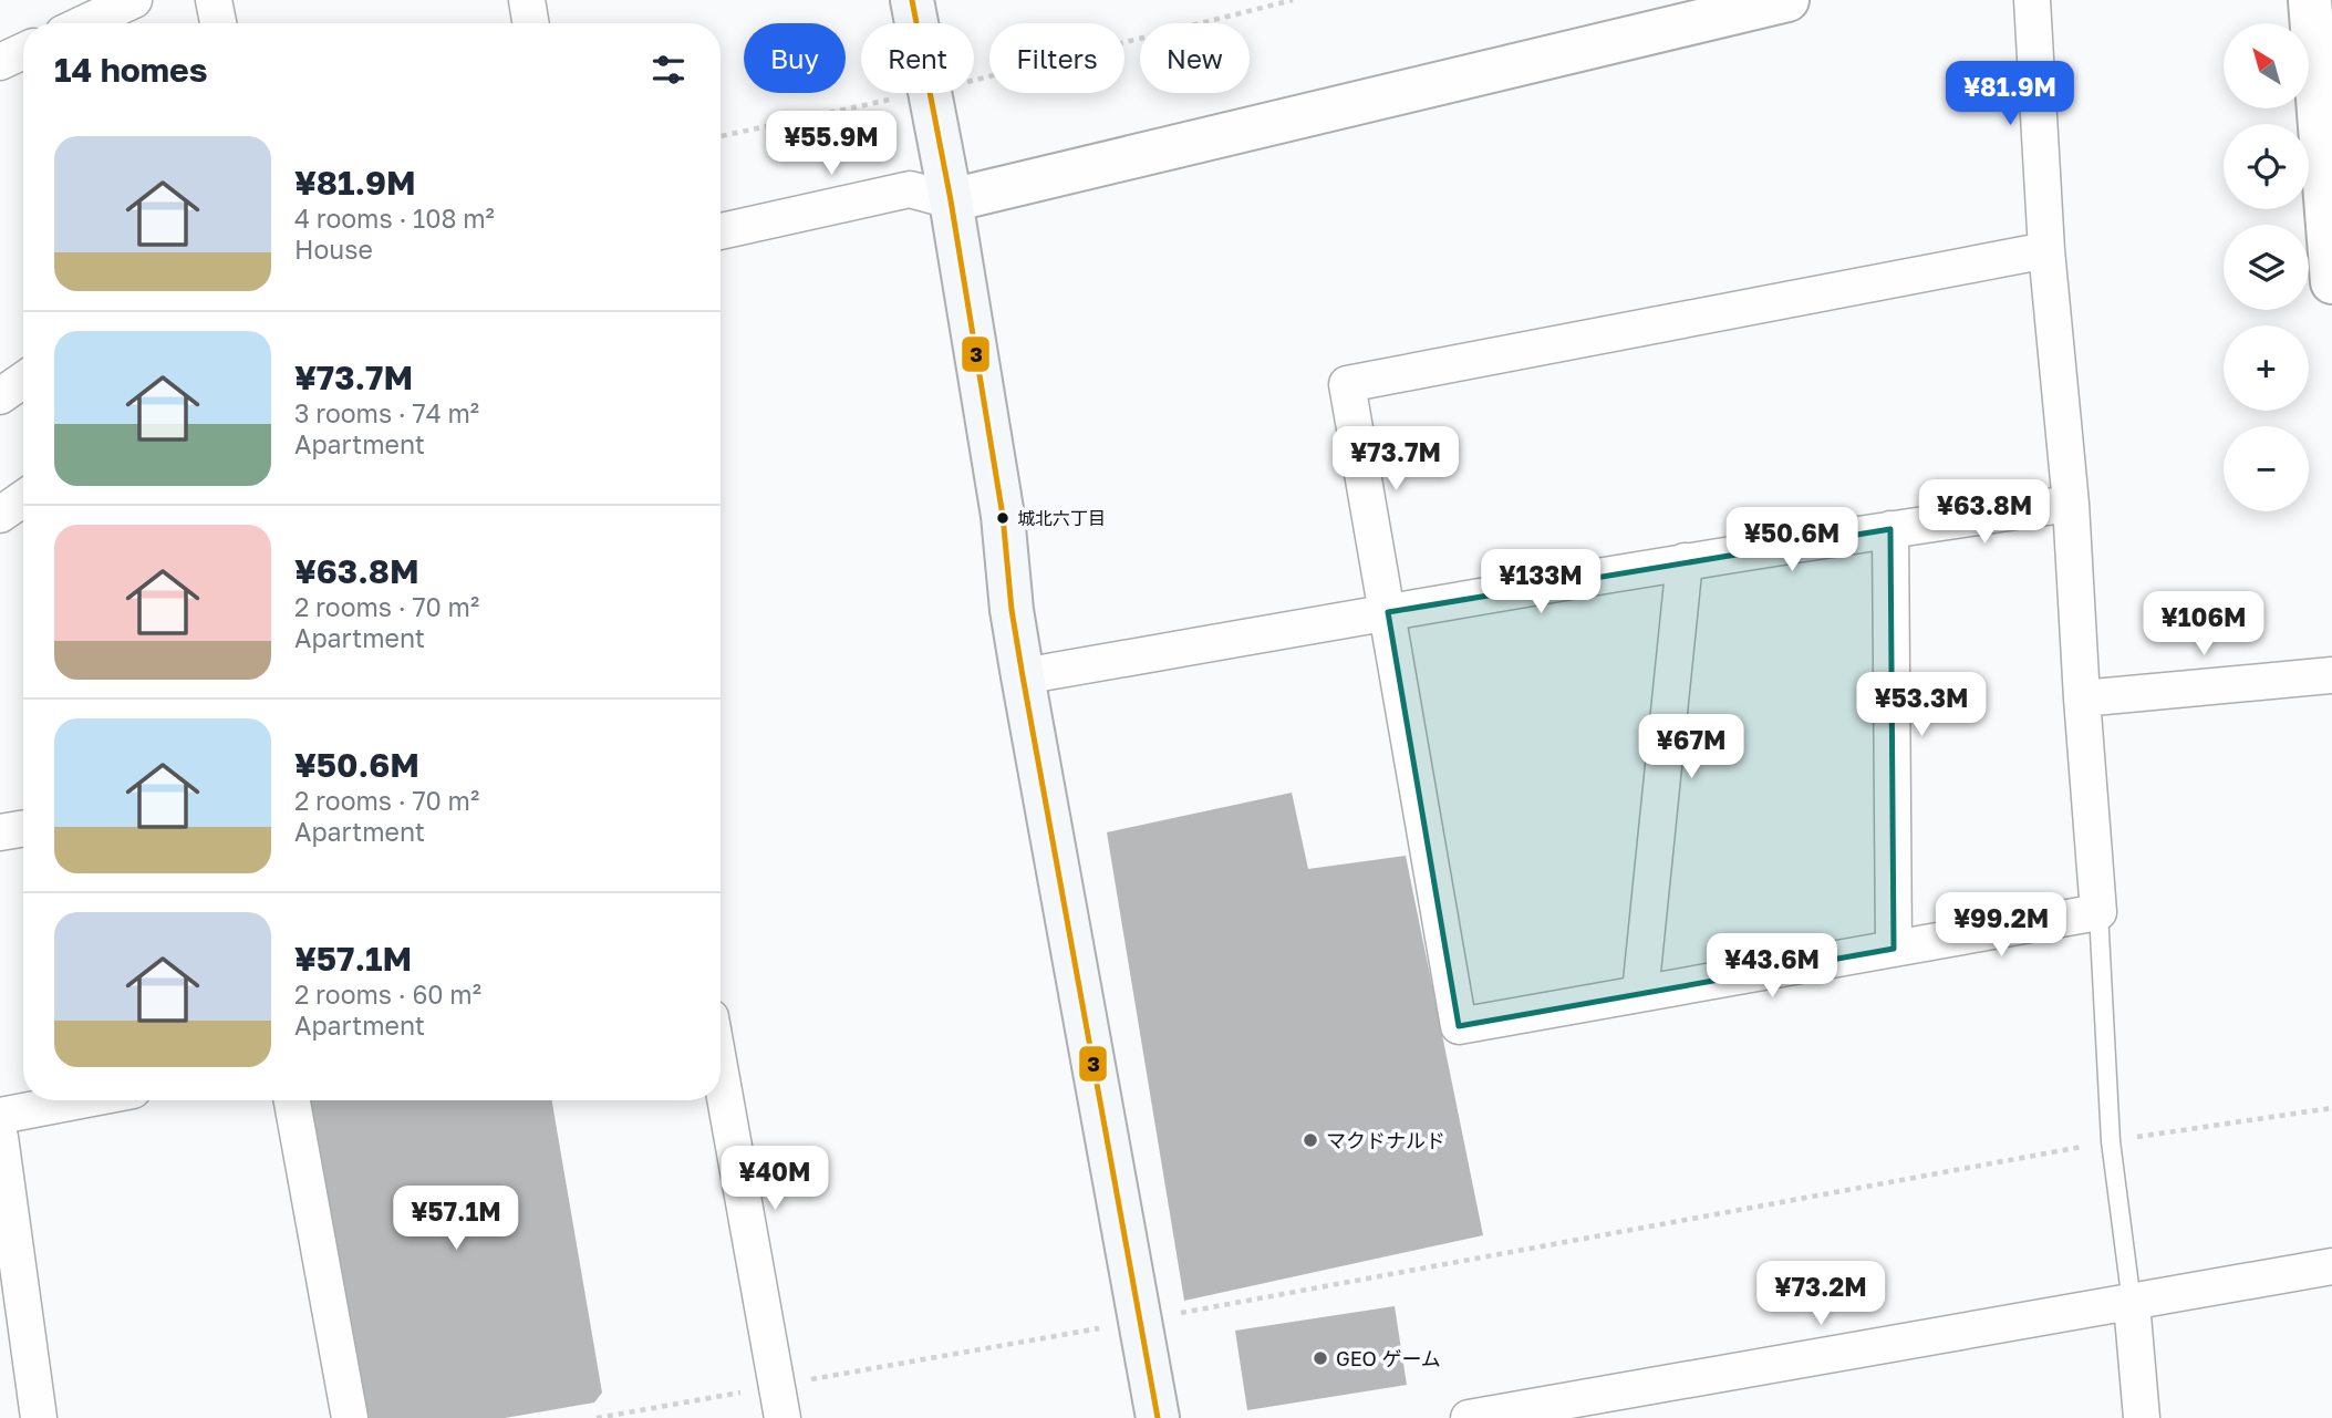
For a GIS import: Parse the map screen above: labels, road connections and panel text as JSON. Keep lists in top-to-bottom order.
{
  "places": ["城北六丁目", "マクドナルド", "GEO ゲーム"],
  "lines": ["transit line 3"],
  "north": "top left",
  "page": {
    "map_buttons": ["+", "−"],
    "chip": [
      "Buy",
      "Rent",
      "Filters",
      "New"
    ],
    "heading": "14 homes",
    "price": [
      "¥81.9M",
      "¥55.9M",
      "¥73.7M",
      "¥63.8M",
      "¥50.6M",
      "¥133M",
      "¥106M",
      "¥53.3M",
      "¥67M",
      "¥99.2M",
      "¥43.6M",
      "¥40M",
      "¥57.1M",
      "¥73.2M"
    ],
    "list": [
      {
        "name": "¥81.9M",
        "note": "4 rooms · 108 m² · House"
      },
      {
        "name": "¥73.7M",
        "note": "3 rooms · 74 m² · Apartment"
      },
      {
        "name": "¥63.8M",
        "note": "2 rooms · 70 m² · Apartment"
      },
      {
        "name": "¥50.6M",
        "note": "2 rooms · 70 m² · Apartment"
      },
      {
        "name": "¥57.1M",
        "note": "2 rooms · 60 m² · Apartment"
      }
    ]
  }
}
